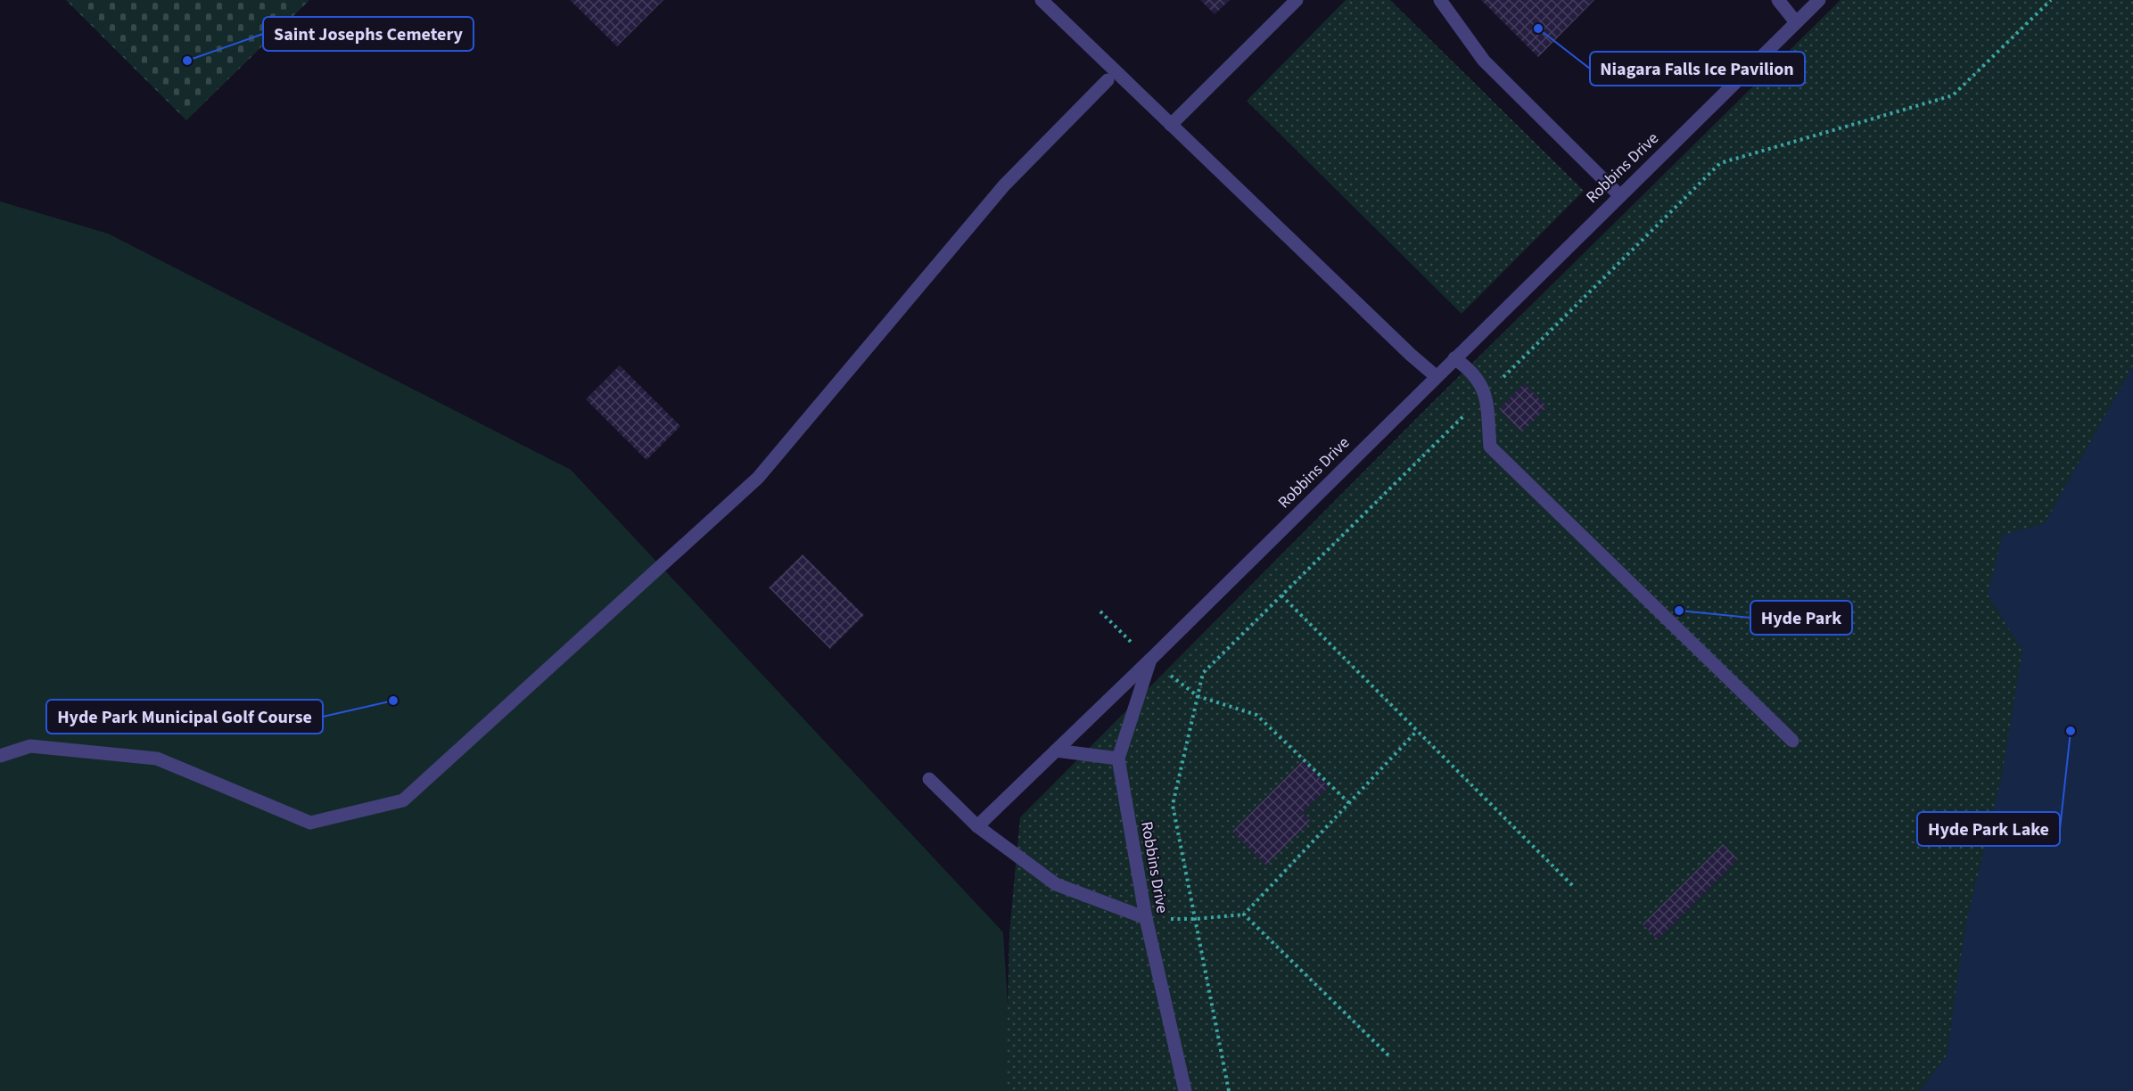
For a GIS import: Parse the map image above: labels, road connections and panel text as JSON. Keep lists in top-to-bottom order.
{
  "streets": {
    "street": ["Robbins Drive"]
  },
  "places": [
    "Niagara Falls Ice Pavilion",
    "Saint Josephs Cemetery",
    "Hyde Park",
    "Hyde Park Municipal Golf Course",
    "Hyde Park Lake"
  ]
}
